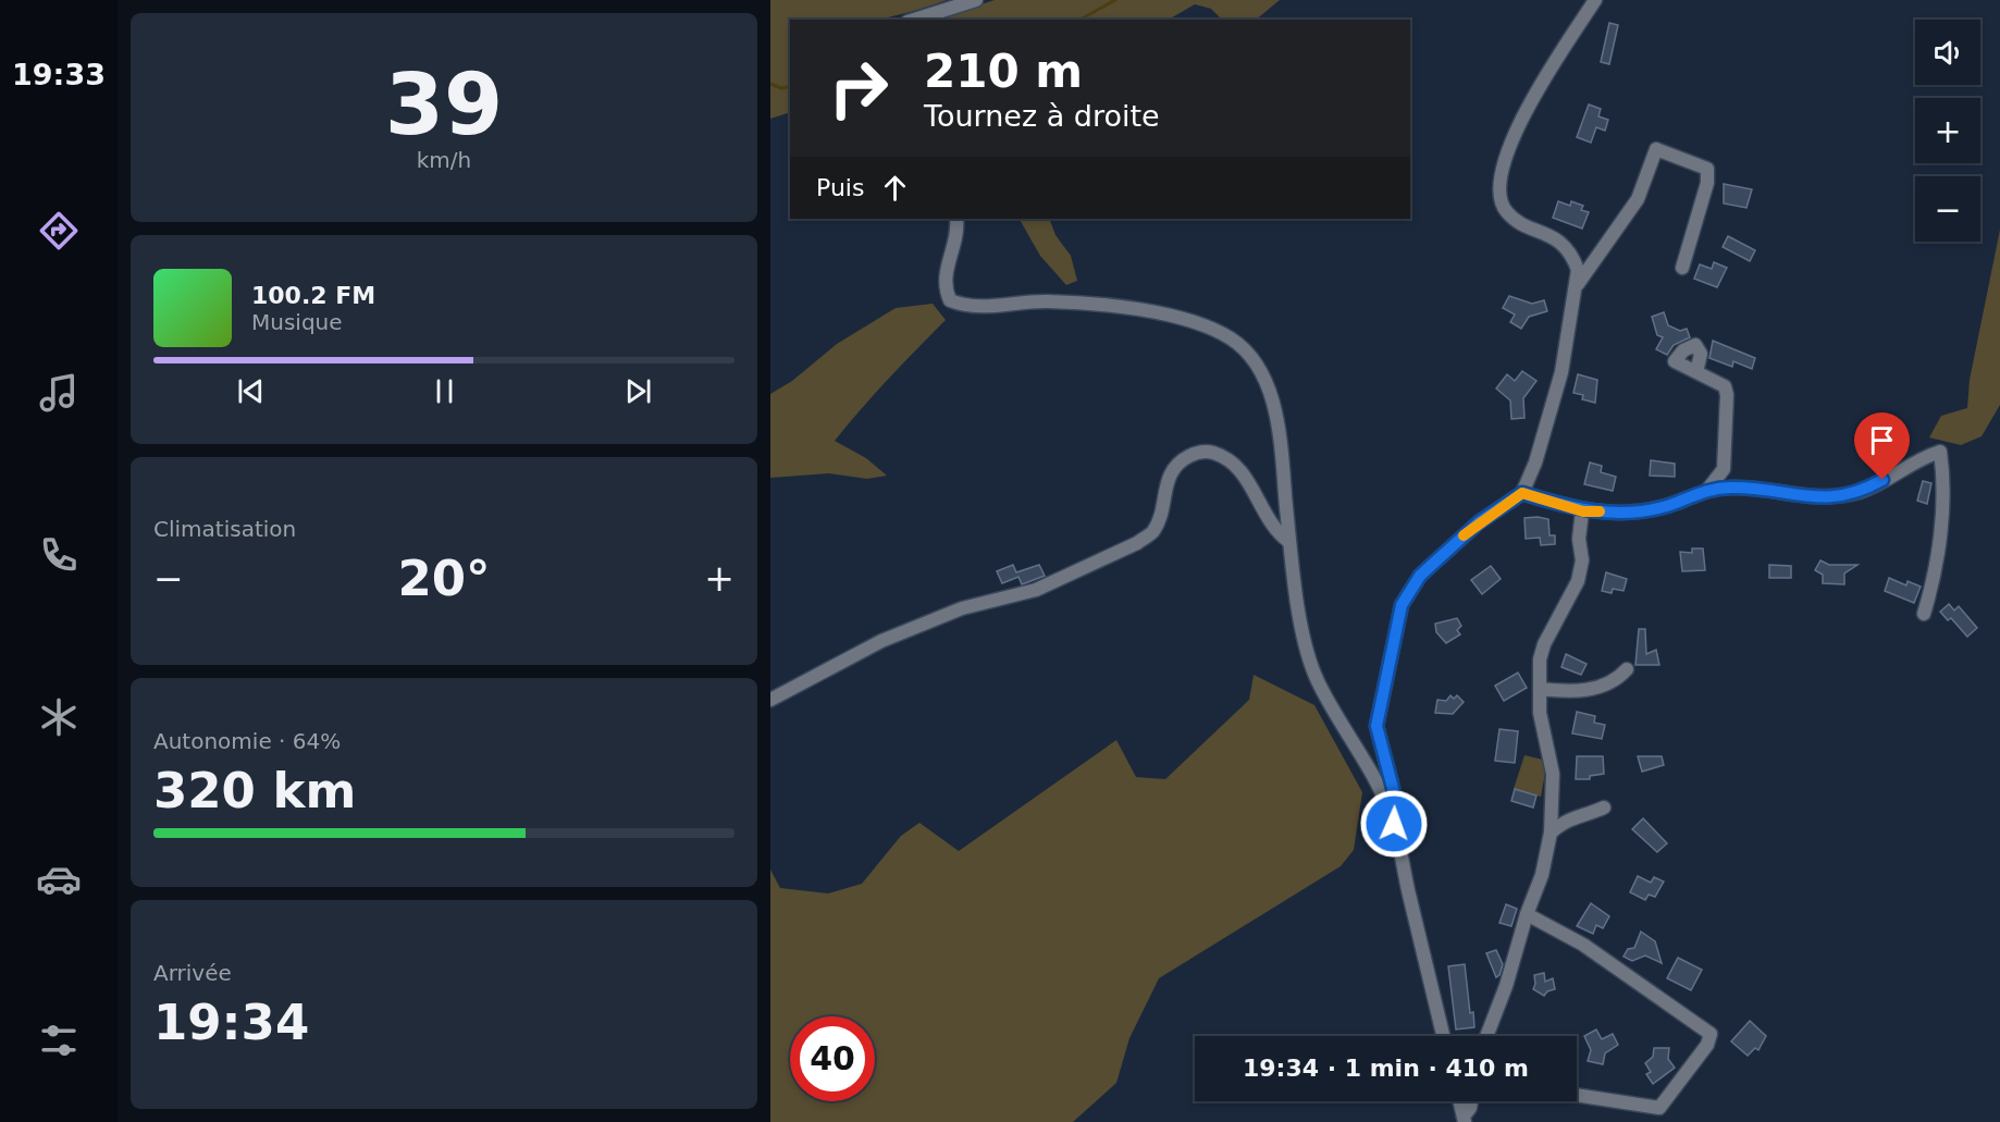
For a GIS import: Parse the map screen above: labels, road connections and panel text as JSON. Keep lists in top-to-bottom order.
{
  "page": {
    "tabs": "19:33",
    "tile": [
      ["39", "km/h"],
      "Climatisation",
      ["Autonomie · 64%", "320 km"],
      ["Arrivée", "19:34"]
    ],
    "map_buttons": ["+", "−"],
    "turn": ["210 m", "Tournez à droite"],
    "then": "Puis",
    "song": ["100.2 FM", "Musique"],
    "heat": ["−", "20°", "+"],
    "limit": "40",
    "trip": "19:34 · 1 min · 410 m"
  }
}
